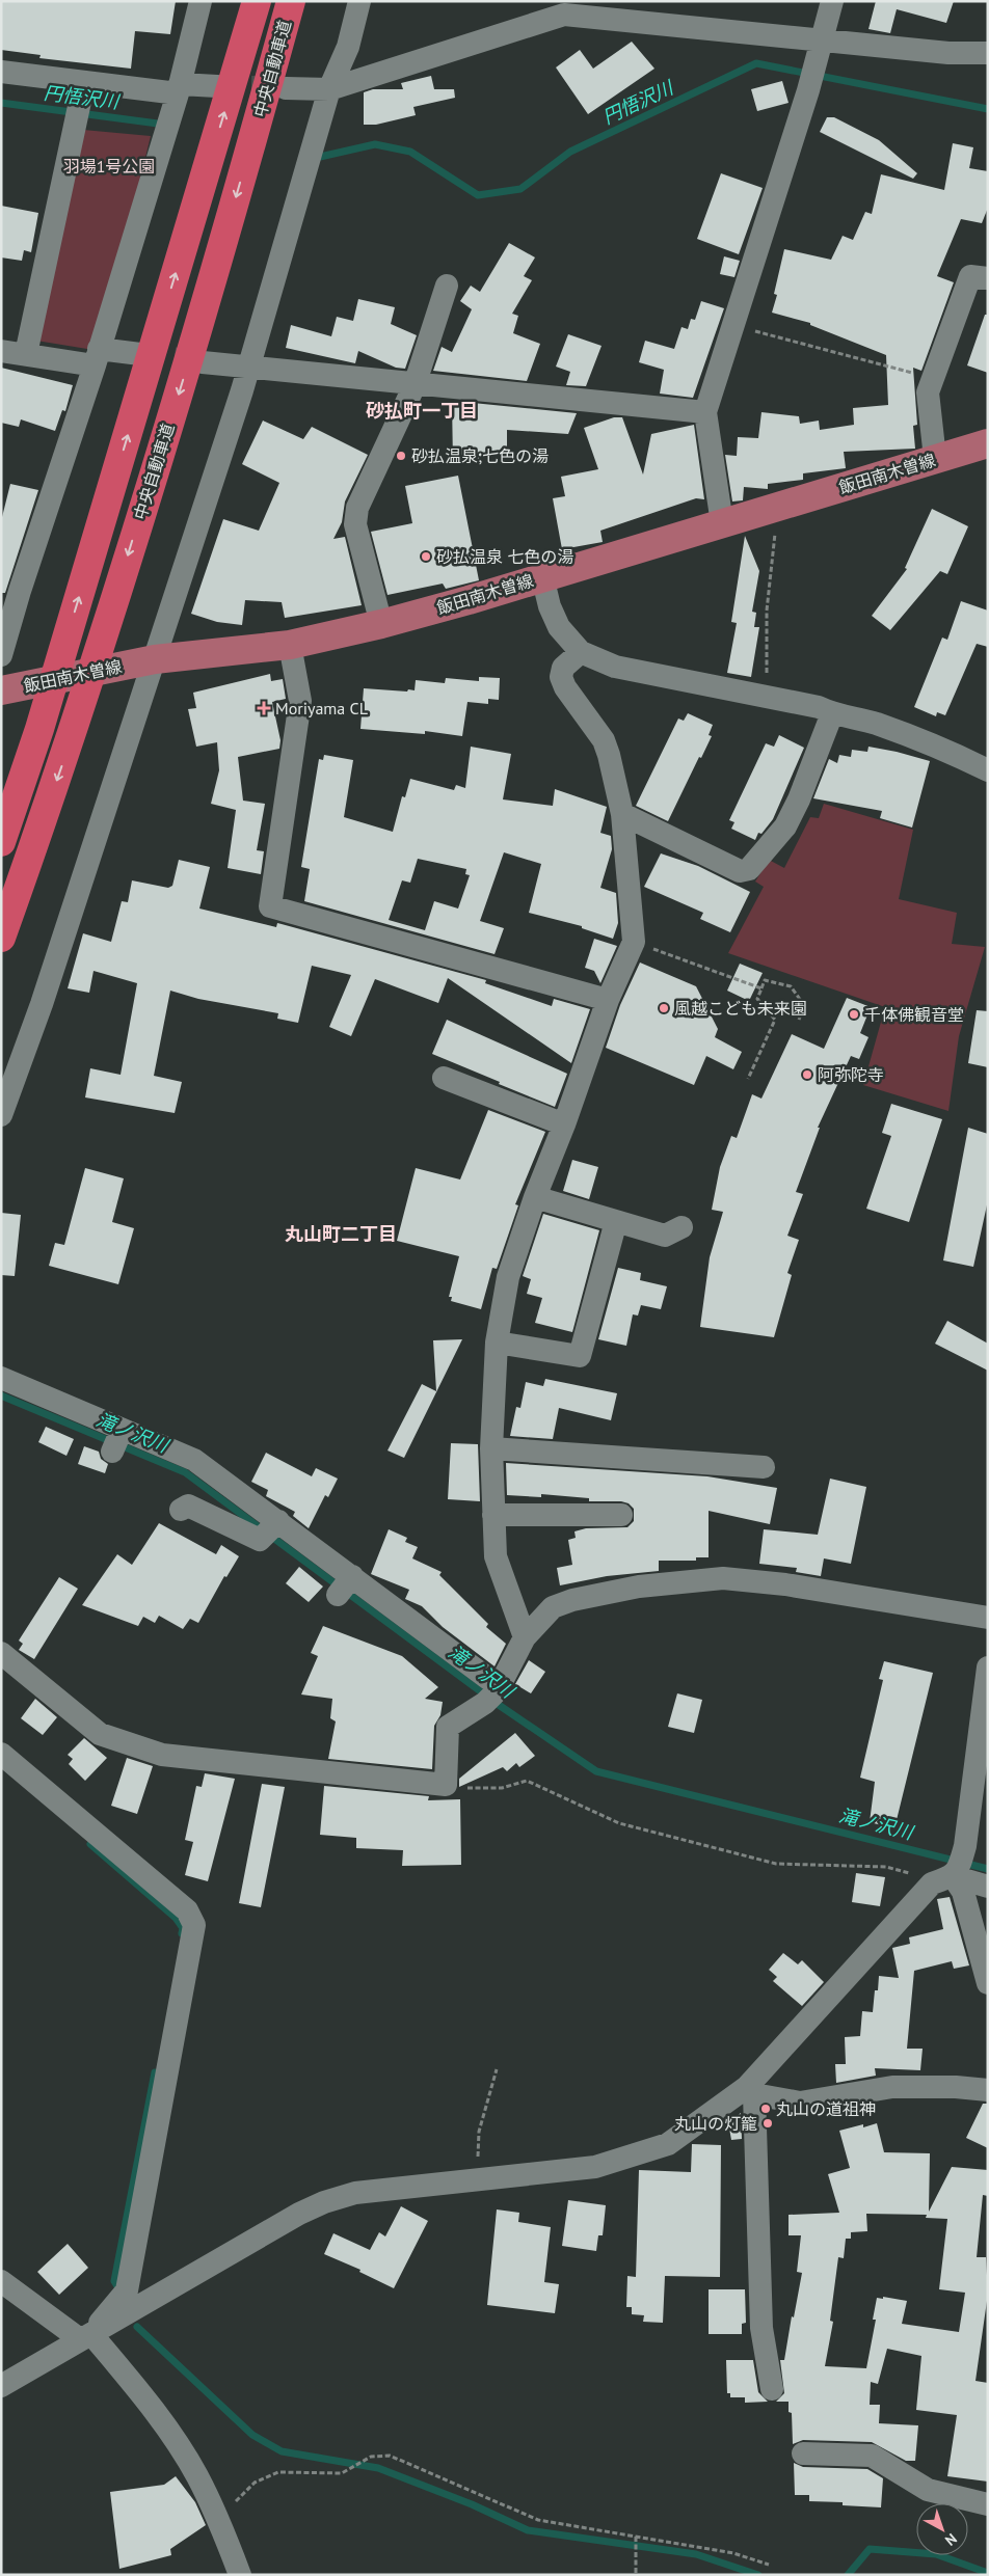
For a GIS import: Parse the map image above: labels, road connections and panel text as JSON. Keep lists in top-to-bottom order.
{
  "streets": {
    "highway": ["中央自動車道"],
    "main road": ["飯田南木曽線"]
  },
  "districts": ["砂払町一丁目", "丸山町二丁目"],
  "water": ["円悟沢川", "滝ノ沢川"],
  "parks": ["羽場1号公園"],
  "places": {
    "other": [
      "砂払温泉;七色の湯",
      "砂払温泉 七色の湯",
      "風越こども未来園",
      "千体佛観音堂",
      "阿弥陀寺",
      "丸山の道祖神",
      "丸山の灯籠"
    ],
    "health": ["Moriyama CL"]
  },
  "north": "bottom right"
}
